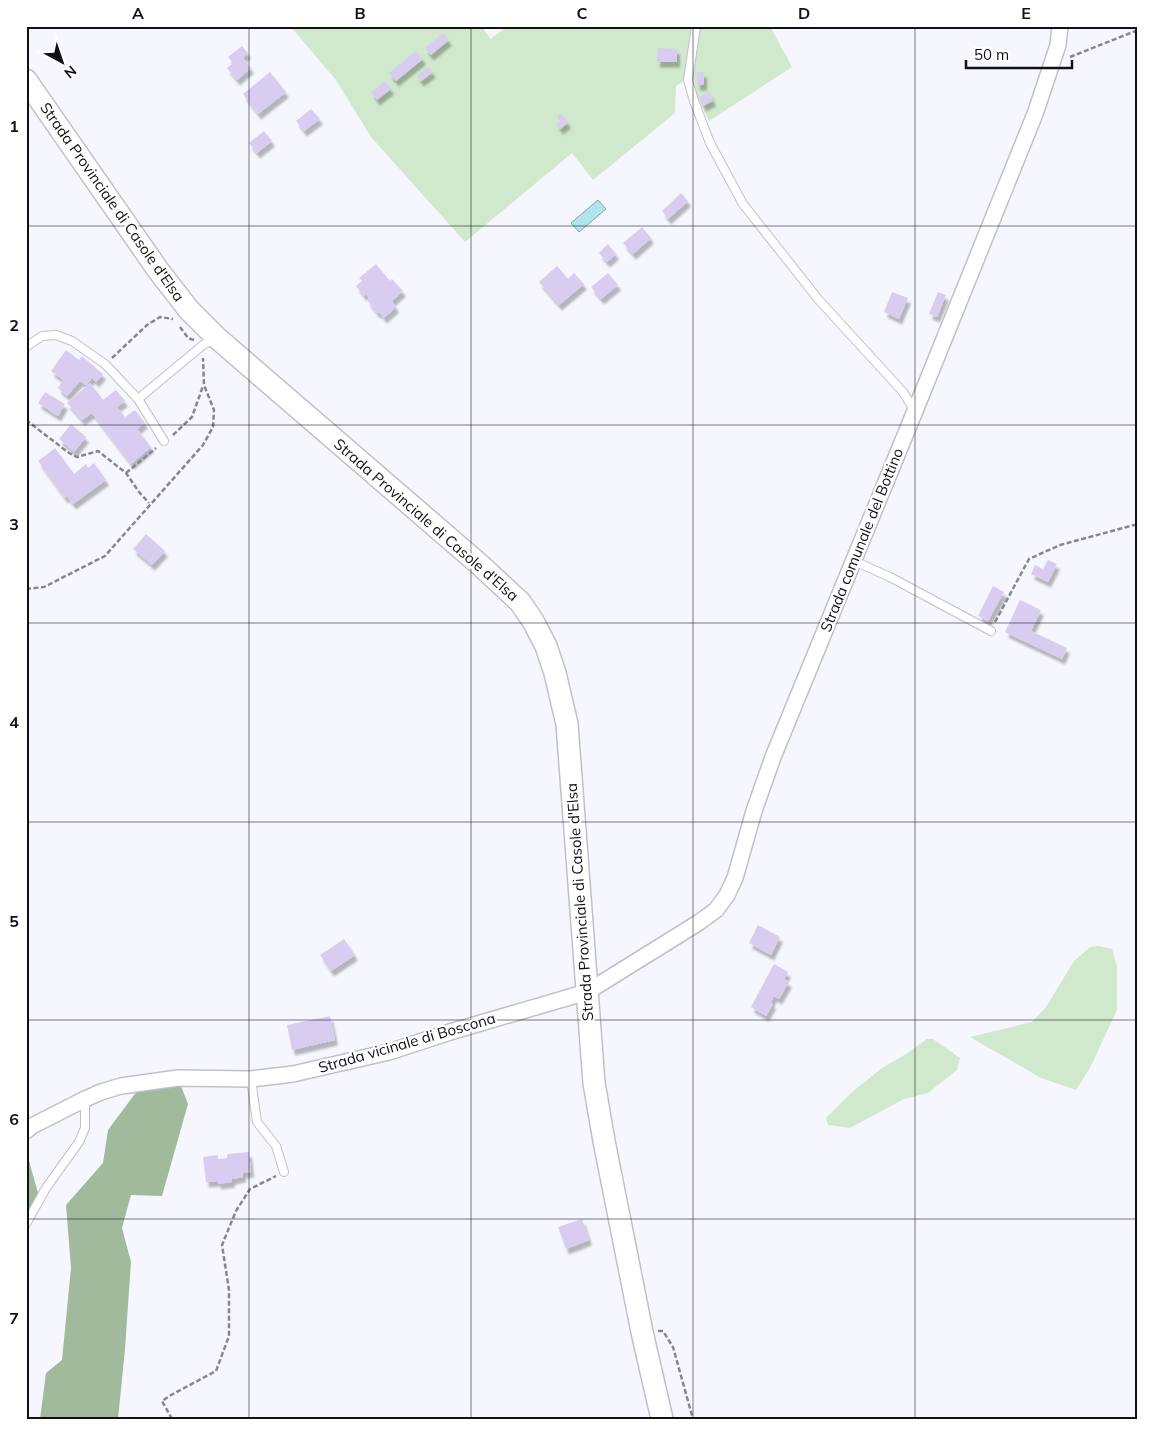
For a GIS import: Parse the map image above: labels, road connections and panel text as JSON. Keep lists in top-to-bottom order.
{
  "streets": {
    "main road": ["Strada Provinciale di Casole d'Elsa"],
    "street": ["Strada comunale del Bottino", "Strada vicinale di Boscona"]
  },
  "crossings": [
    ["Strada Provinciale di Casole d'Elsa", "Strada comunale del Bottino"],
    ["Strada Provinciale di Casole d'Elsa", "Strada vicinale di Boscona"],
    ["Strada comunale del Bottino", "Strada vicinale di Boscona"]
  ],
  "scale_bar": "50 m",
  "north": "bottom right",
  "grid": {
    "columns": [
      "A",
      "B",
      "C",
      "D",
      "E"
    ],
    "rows": [
      "1",
      "2",
      "3",
      "4",
      "5",
      "6",
      "7"
    ]
  }
}
